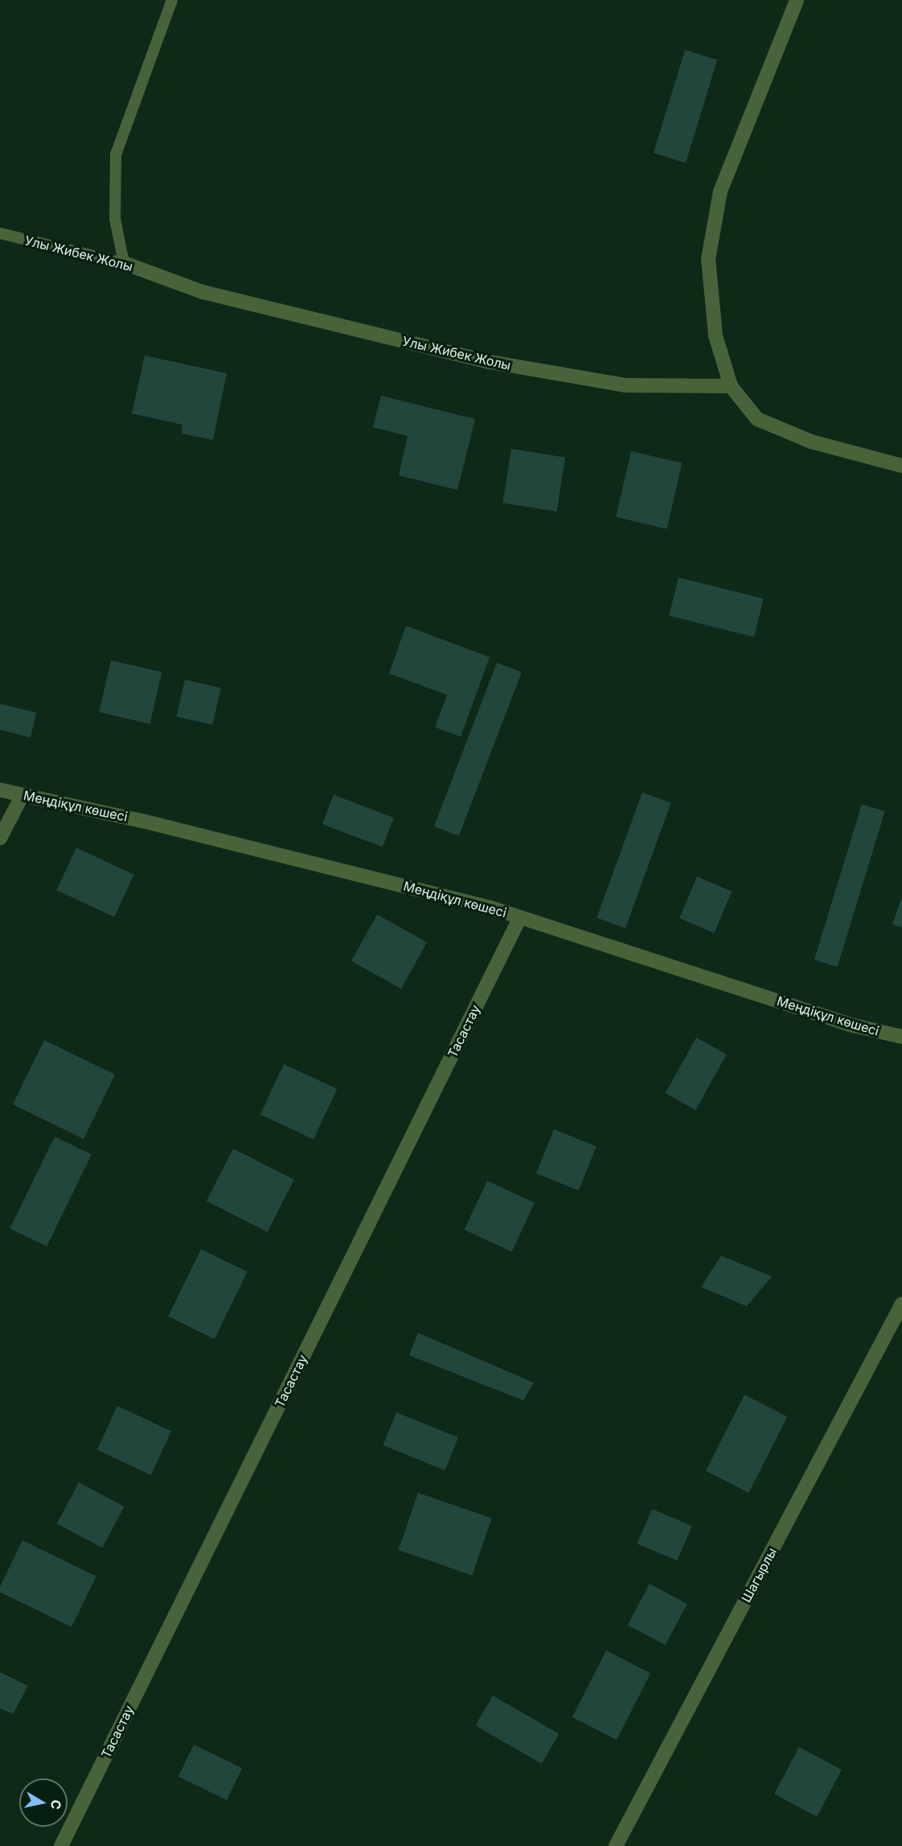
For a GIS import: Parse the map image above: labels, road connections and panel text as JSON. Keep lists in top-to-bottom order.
{
  "streets": {
    "street": [
      "Улы Жибек Жолы",
      "Меңдіқұл көшесі",
      "Тасастау",
      "Шагырлы"
    ]
  },
  "crossings": [
    ["Меңдіқұл көшесі", "Тасастау"]
  ],
  "north": "right"
}
